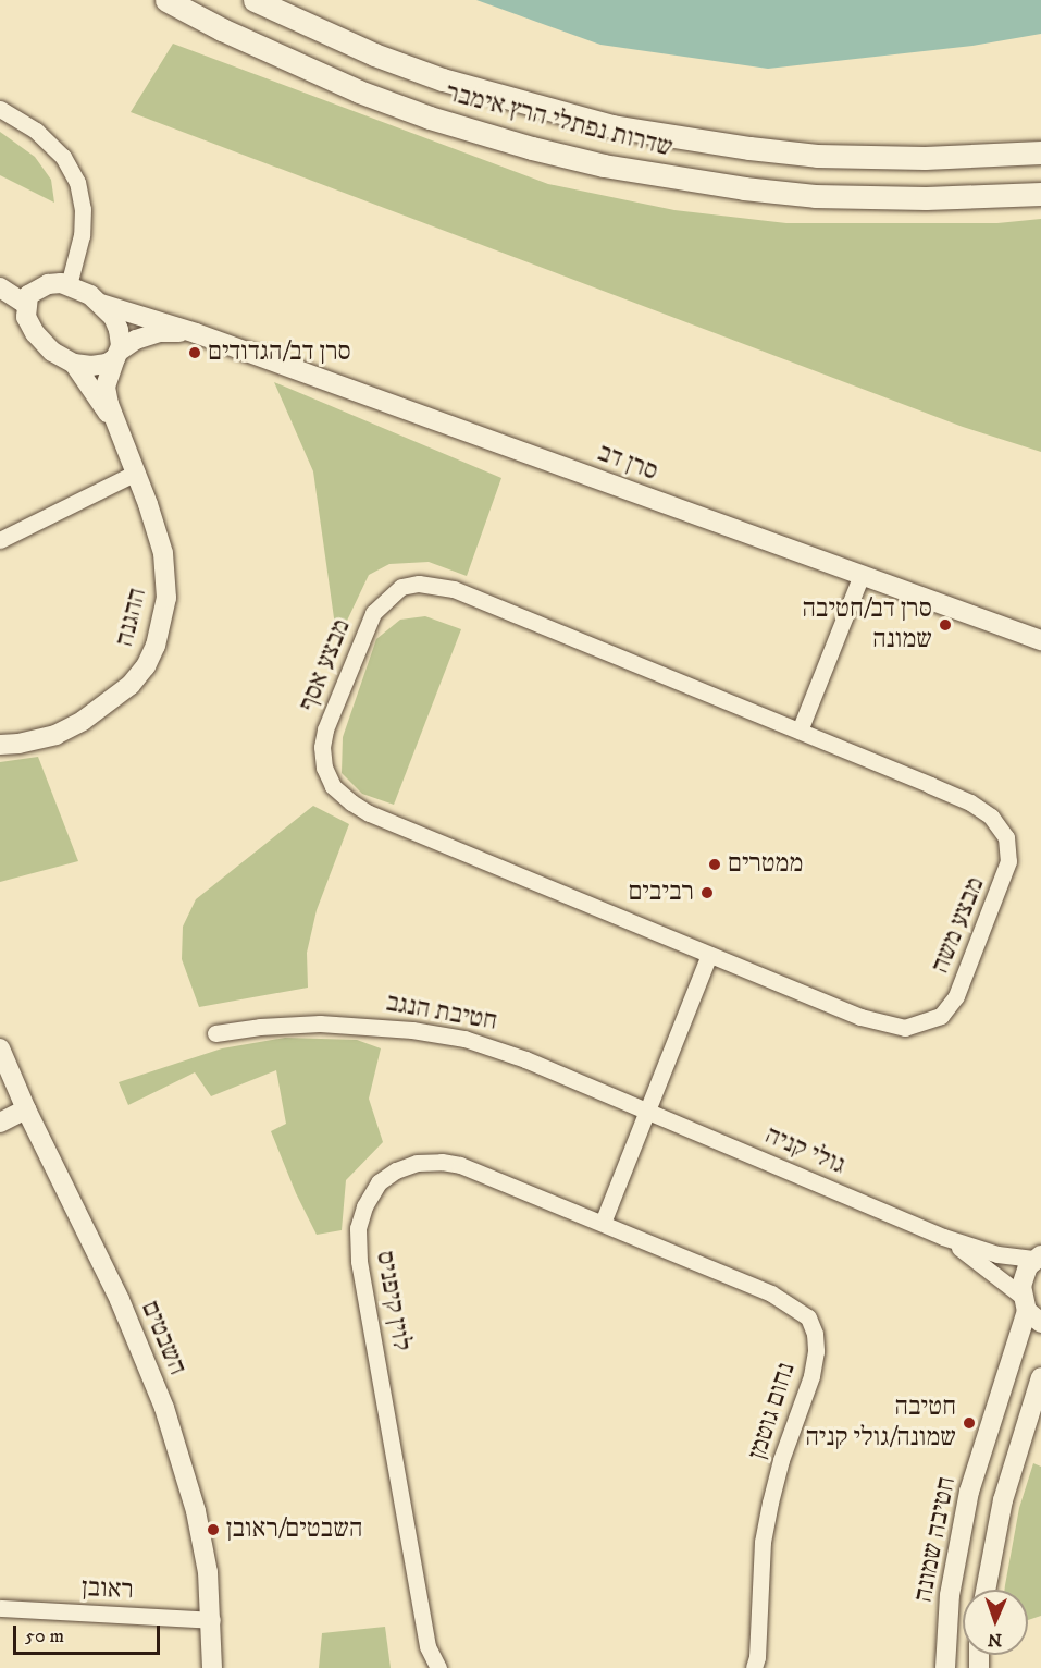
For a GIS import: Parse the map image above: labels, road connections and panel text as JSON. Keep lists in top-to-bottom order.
{
  "streets": {
    "main road": ["שדרות נפתלי הרץ אימבר"],
    "street": [
      "סרן דב",
      "ההגנה",
      "מבצע אסף",
      "מבצע משה",
      "חטיבת הנגב",
      "גולי קניה",
      "לוין קיפניס",
      "השבטים",
      "נחום גוטמן",
      "חטיבה שמונה",
      "ראובן"
    ]
  },
  "crossings": [
    ["סרן דב", "ההגנה"],
    ["מבצע אסף", "מבצע משה"],
    ["חטיבת הנגב", "גולי קניה"],
    ["גולי קניה", "חטיבה שמונה"],
    ["לוין קיפניס", "נחום גוטמן"],
    ["השבטים", "ראובן"]
  ],
  "places": [
    "סרן דב/הגדודים",
    "סרן דב/חטיבה שמונה",
    "ממטרים",
    "רביבים",
    "חטיבה שמונה/גולי קניה",
    "השבטים/ראובן"
  ],
  "scale_bar": "50 m",
  "north": "bottom"
}
